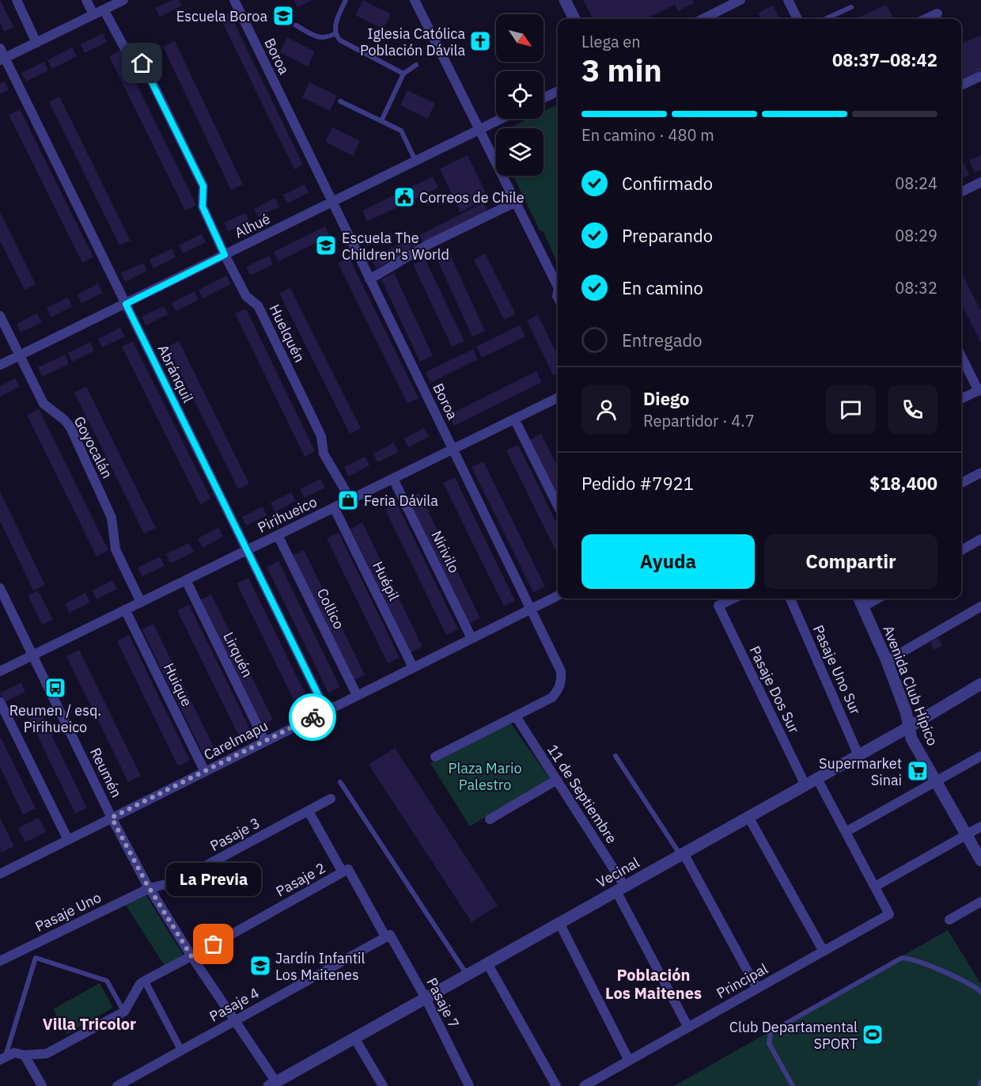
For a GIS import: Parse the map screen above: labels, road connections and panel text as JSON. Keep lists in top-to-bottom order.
{
  "streets": {
    "street": [
      "Boroa",
      "Alhué",
      "Huelquén",
      "Abránquil",
      "Goyocalán",
      "Pirihueico",
      "Nirivilo",
      "Huépil",
      "Collico",
      "Lirquén",
      "Pasaje Uno Sur",
      "Huique",
      "Avenida Club Hípico",
      "Pasaje Dos Sur",
      "Carelmapu",
      "Reumén",
      "11 de Septiembre",
      "Pasaje 3",
      "Vecinal",
      "Pasaje 2",
      "Pasaje Uno",
      "Principal",
      "Pasaje 7",
      "Pasaje 4"
    ]
  },
  "crossings": [
    ["Boroa", "Alhué"],
    ["Boroa", "Pirihueico"],
    ["Boroa", "Carelmapu"],
    ["Boroa", "11 de Septiembre"],
    ["Alhué", "Huelquén"],
    ["Alhué", "Abránquil"],
    ["Alhué", "Goyocalán"],
    ["Huelquén", "Pirihueico"],
    ["Abránquil", "Pirihueico"],
    ["Abránquil", "Carelmapu"],
    ["Goyocalán", "Pirihueico"],
    ["Pirihueico", "Nirivilo"],
    ["Pirihueico", "Huépil"],
    ["Pirihueico", "Collico"],
    ["Pirihueico", "Lirquén"],
    ["Pirihueico", "Huique"],
    ["Pirihueico", "Reumén"],
    ["Nirivilo", "Carelmapu"],
    ["Huépil", "Carelmapu"],
    ["Collico", "Carelmapu"],
    ["Lirquén", "Carelmapu"],
    ["Pasaje Uno Sur", "Vecinal"],
    ["Huique", "Carelmapu"],
    ["Avenida Club Hípico", "Vecinal"],
    ["Pasaje Dos Sur", "Vecinal"],
    ["Carelmapu", "Reumén"],
    ["Reumén", "Pasaje 3"],
    ["Reumén", "Vecinal"],
    ["Reumén", "Pasaje 2"],
    ["Reumén", "Pasaje Uno"],
    ["Reumén", "Pasaje 4"],
    ["11 de Septiembre", "Vecinal"],
    ["Pasaje 3", "Pasaje Uno"],
    ["Pasaje 3", "Pasaje 7"],
    ["Vecinal", "Pasaje 7"],
    ["Pasaje 2", "Pasaje 7"],
    ["Pasaje 7", "Pasaje 4"]
  ],
  "districts": ["Población Los Maitenes", "Villa Tricolor"],
  "parks": ["Plaza Mario Palestro"],
  "places": {
    "school or university": ["Escuela Boroa", "Escuela The Children\"s World", "Jardín Infantil Los Maitenes"],
    "church": ["Iglesia Católica Población Dávila"],
    "public building": ["Correos de Chile"],
    "shop": ["Feria Dávila"],
    "bus stop": ["Reumen / esq. Pirihueico"],
    "supermarket": ["Supermarket Sinai"],
    "other": ["La Previa"],
    "sports": ["Club Departamental SPORT"]
  },
  "north": "bottom right",
  "page": {
    "heading": ["3 min", "Llega en", "08:37–08:42"],
    "panel": [
      "Diego",
      "Repartidor · 4.7",
      "Pedido #7921",
      "$18,400"
    ],
    "bar": "En camino · 480 m",
    "list": [
      ["Confirmado", "08:24"],
      ["Preparando", "08:29"],
      ["En camino", "08:32"],
      "Entregado"
    ],
    "buttons": ["Ayuda", "Compartir"],
    "bubble": "La Previa"
  }
}
